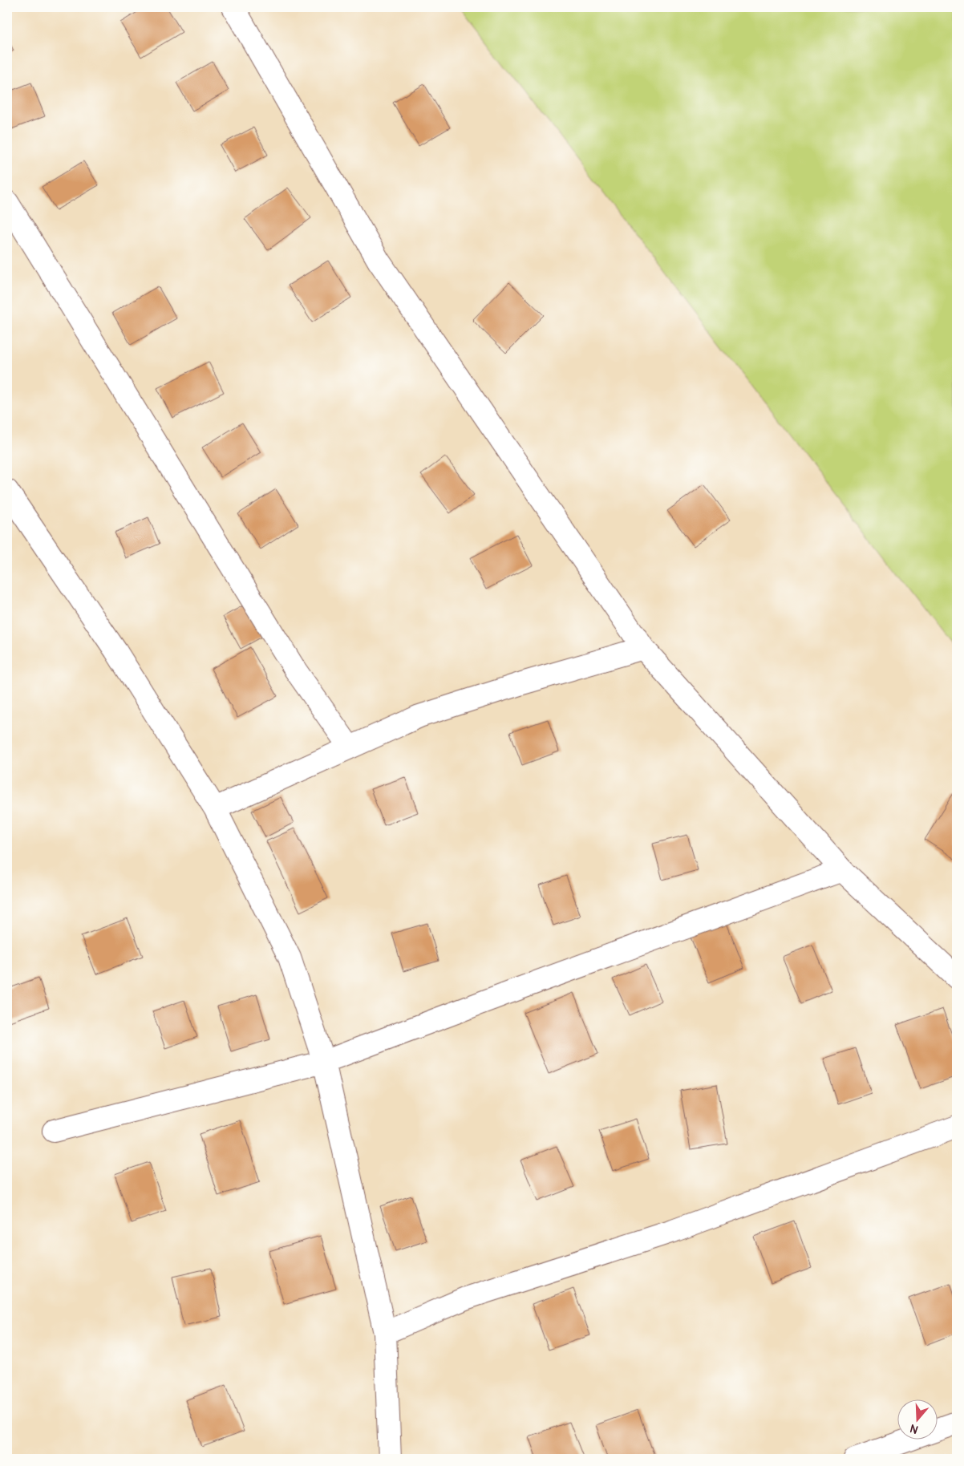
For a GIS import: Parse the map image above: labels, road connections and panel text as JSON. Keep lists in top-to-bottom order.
{
  "north": "bottom"
}
